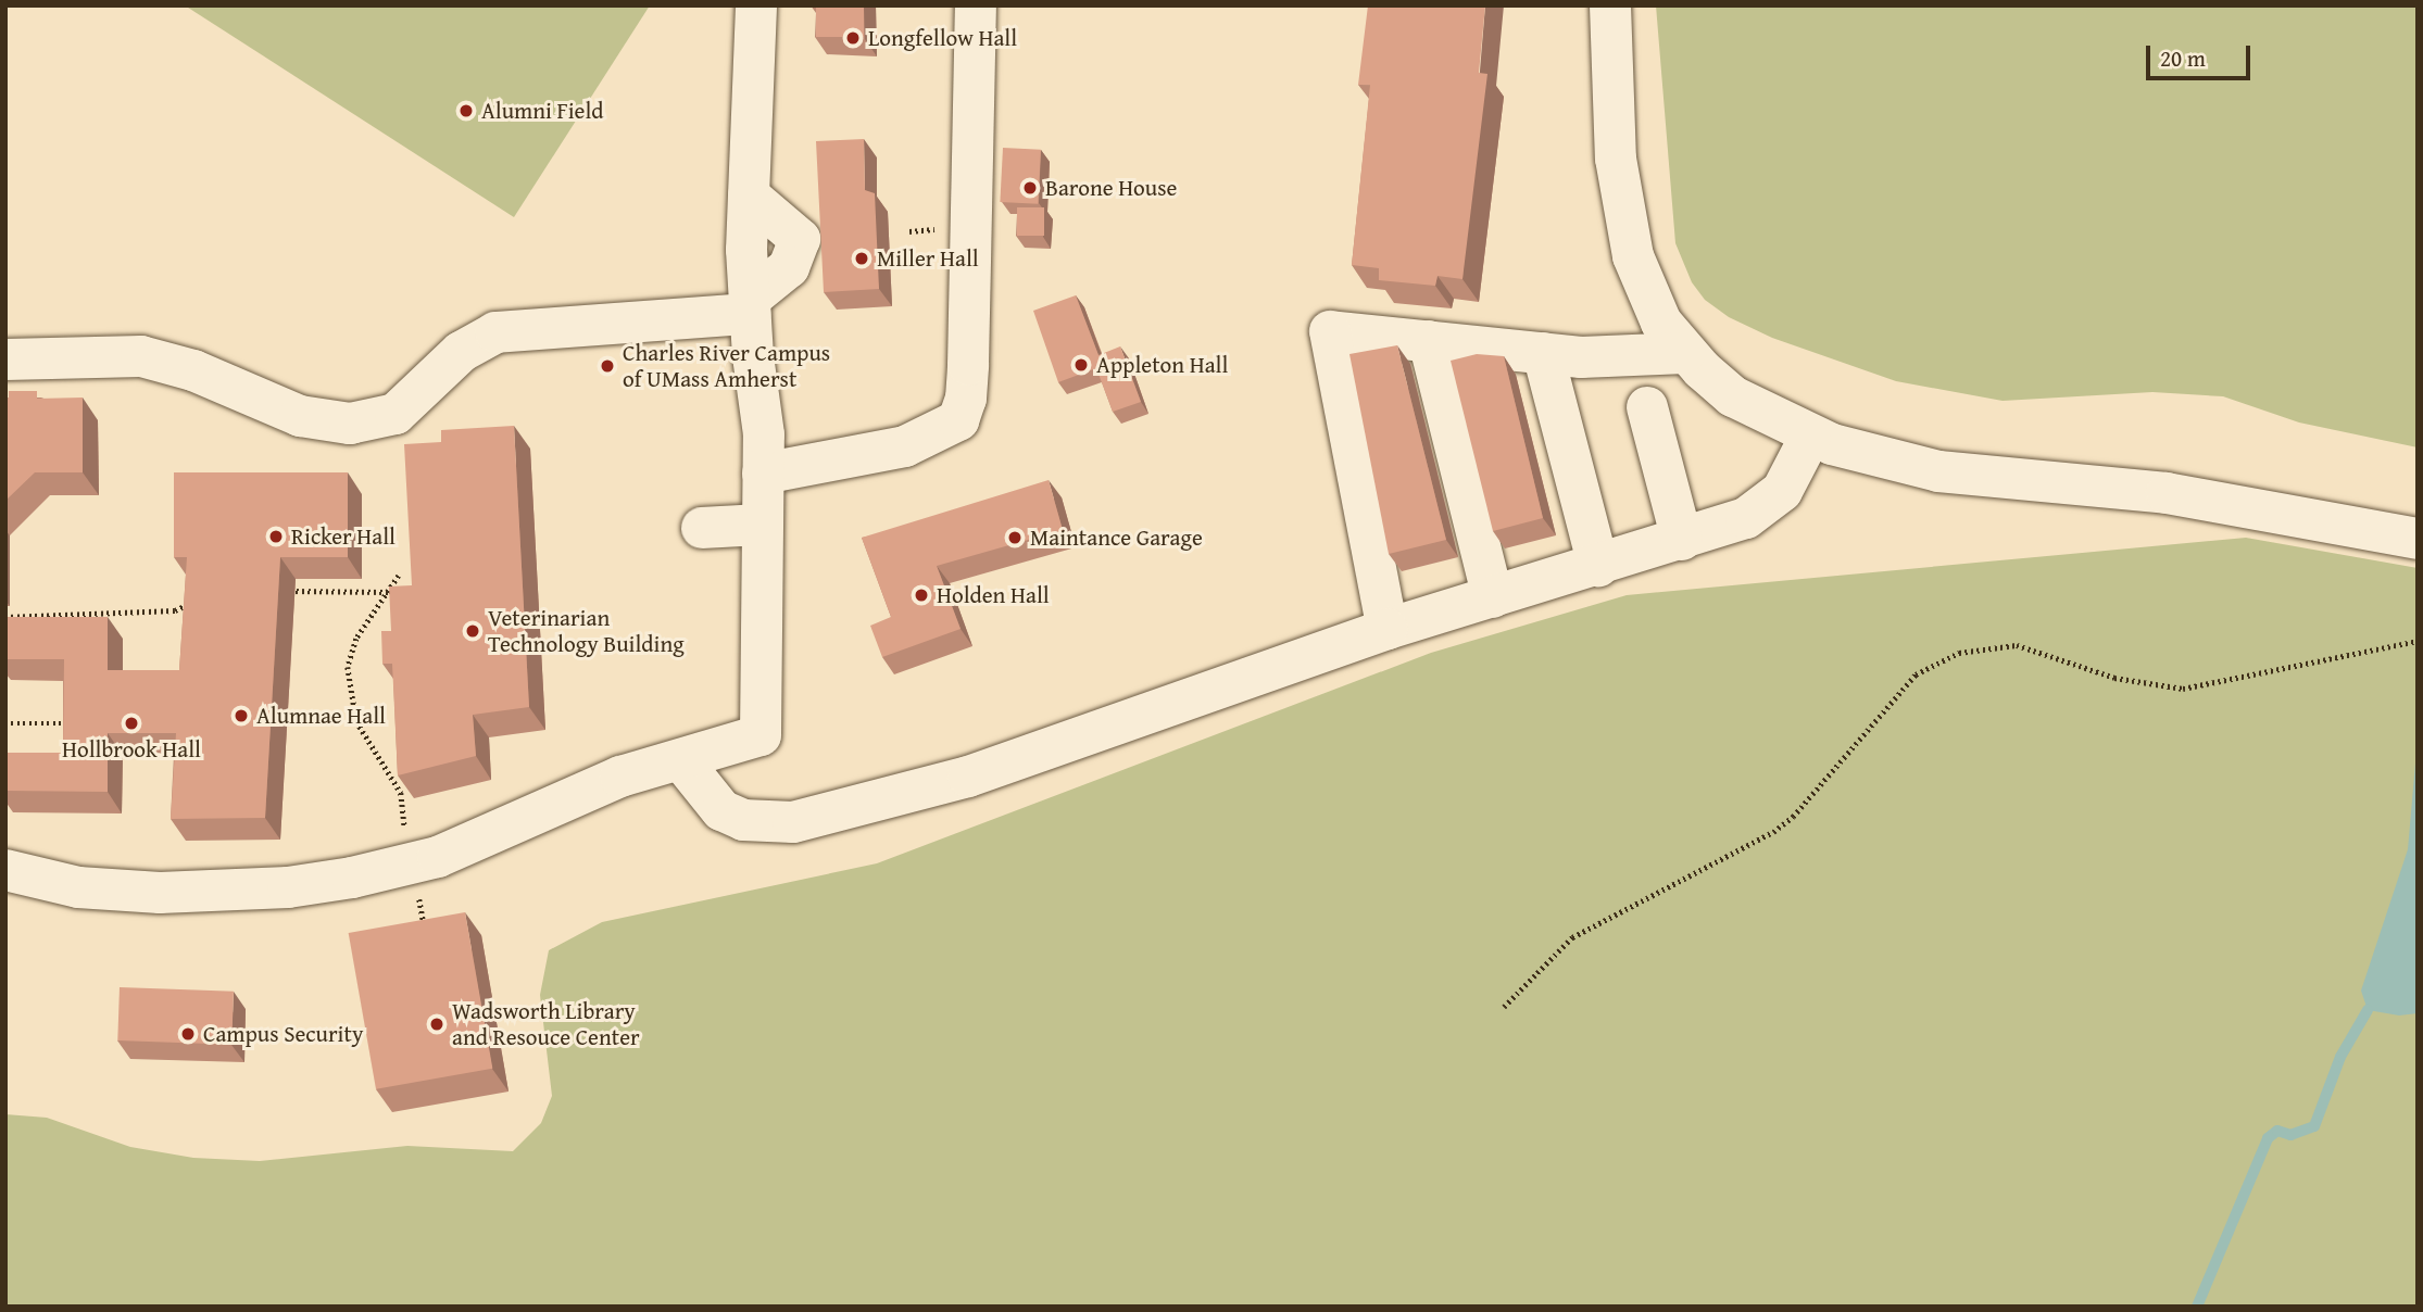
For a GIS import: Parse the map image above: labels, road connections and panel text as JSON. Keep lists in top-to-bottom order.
{
  "places": [
    "Longfellow Hall",
    "Alumni Field",
    "Barone House",
    "Miller Hall",
    "Appleton Hall",
    "Charles River Campus of UMass Amherst",
    "Ricker Hall",
    "Maintance Garage",
    "Holden Hall",
    "Veterinarian Technology Building",
    "Alumnae Hall",
    "Hollbrook Hall",
    "Wadsworth Library and Resouce Center",
    "Campus Security"
  ],
  "scale_bar": "20 m"
}
